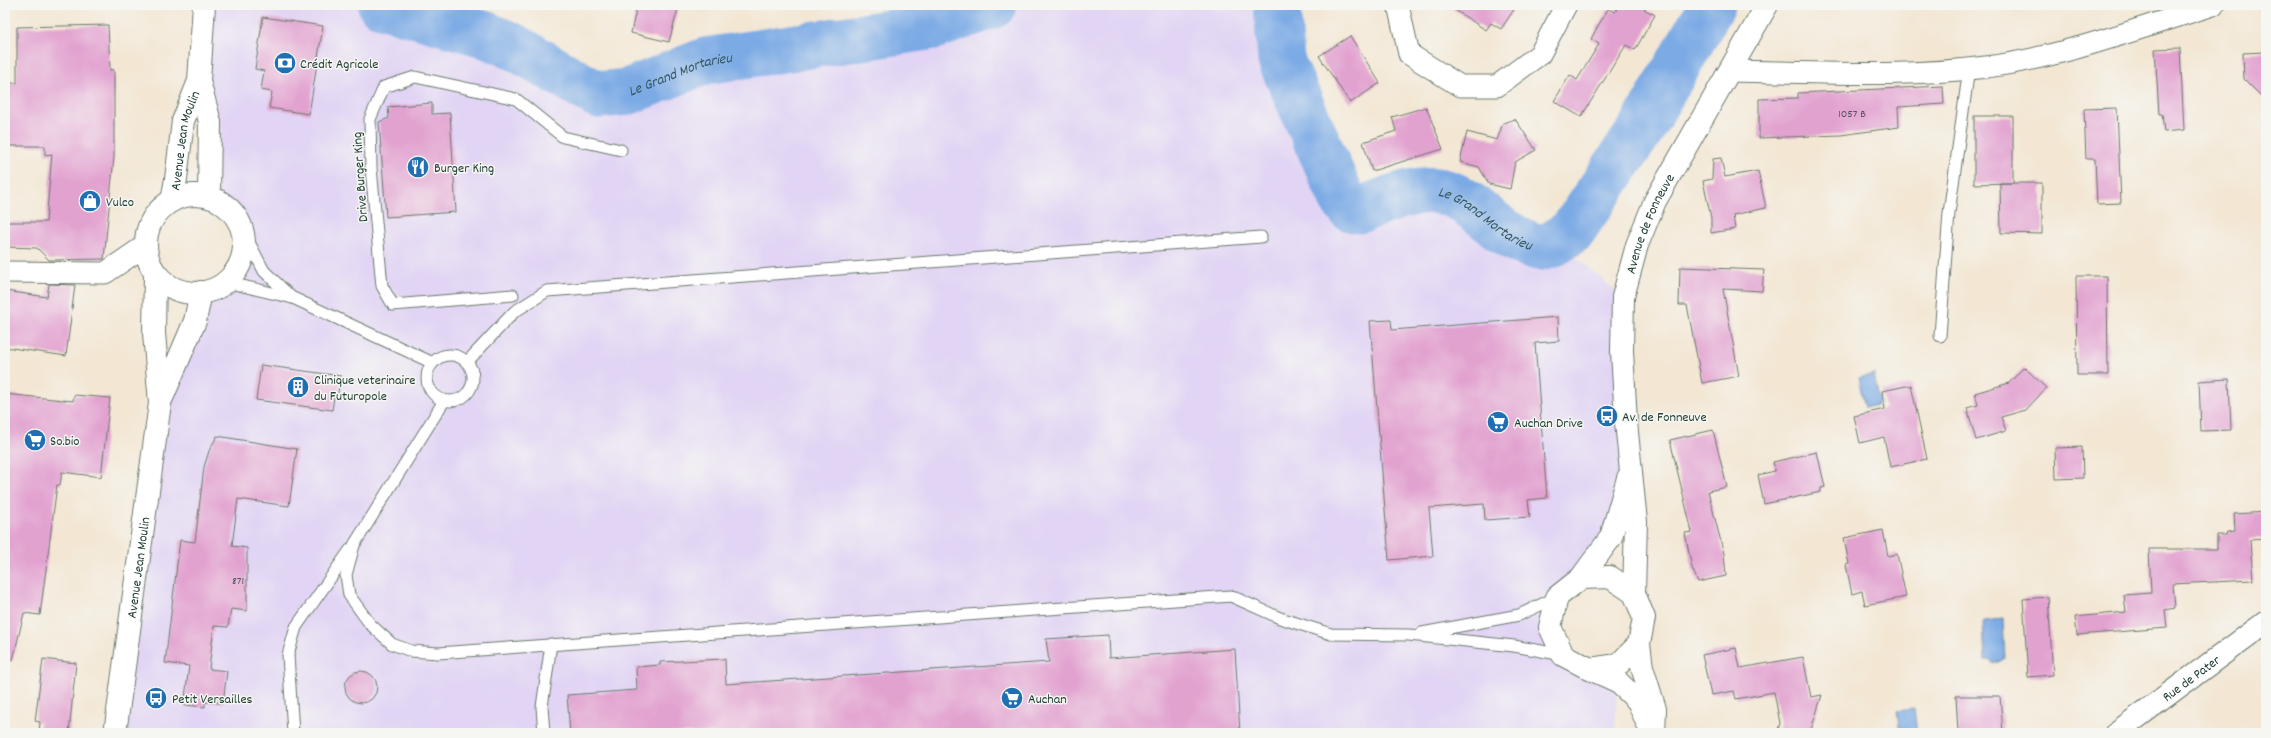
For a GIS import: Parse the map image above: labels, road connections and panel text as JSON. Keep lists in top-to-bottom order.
{
  "streets": {
    "street": ["Avenue Jean Moulin", "Avenue de Fonneuve", "Rue de Pater"],
    "lane": ["Drive Burger King"]
  },
  "water": ["Le Grand Mortarieu"],
  "places": {
    "bank": ["Crédit Agricole"],
    "restaurant": ["Burger King"],
    "shop": ["Vulco"],
    "building": ["Clinique veterinaire du Futuropole"],
    "bus stop": ["Av. de Fonneuve", "Petit Versailles"],
    "supermarket": ["Auchan Drive", "So.bio", "Auchan"]
  },
  "house_numbers": ["1057 B", "871"]
}
